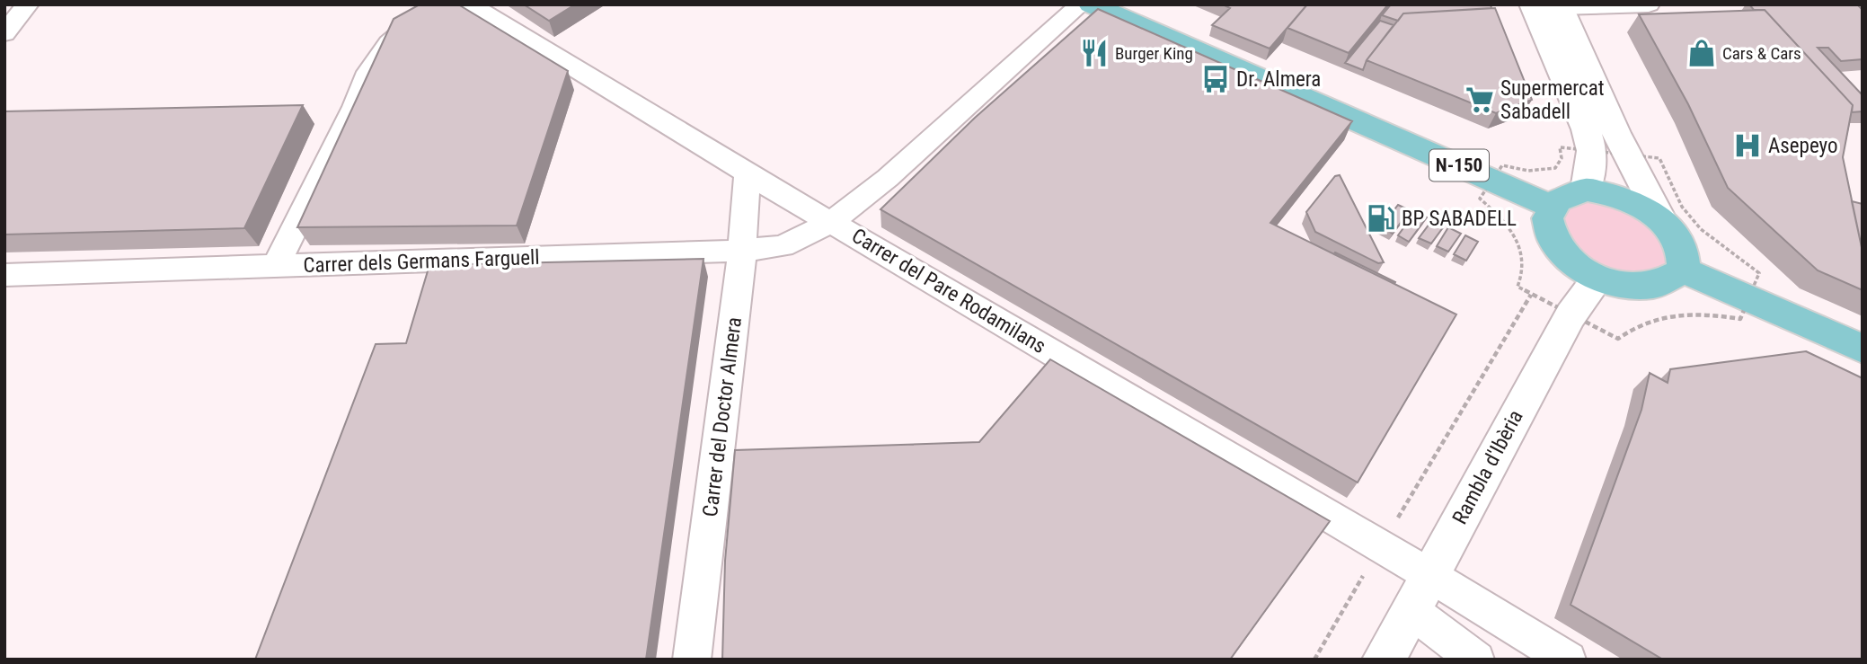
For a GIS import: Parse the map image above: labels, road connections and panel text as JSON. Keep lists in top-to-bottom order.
{
  "streets": {
    "main road": ["N-150", "Rambla d'Ibèria"],
    "street": ["Carrer dels Germans Farguell", "Carrer del Pare Rodamilans", "Carrer del Doctor Almera"]
  },
  "crossings": [
    ["N-150", "Rambla d'Ibèria"],
    ["Carrer dels Germans Farguell", "Carrer del Pare Rodamilans"],
    ["Carrer dels Germans Farguell", "Carrer del Doctor Almera"],
    ["Carrer del Pare Rodamilans", "Carrer del Doctor Almera"],
    ["Carrer del Pare Rodamilans", "Rambla d'Ibèria"]
  ],
  "places": {
    "restaurant": ["Burger King"],
    "shop": ["Cars & Cars"],
    "bus stop": ["Dr. Almera"],
    "supermarket": ["Supermercat Sabadell"],
    "hospital": ["Asepeyo"],
    "fuel station": ["BP SABADELL"]
  }
}
